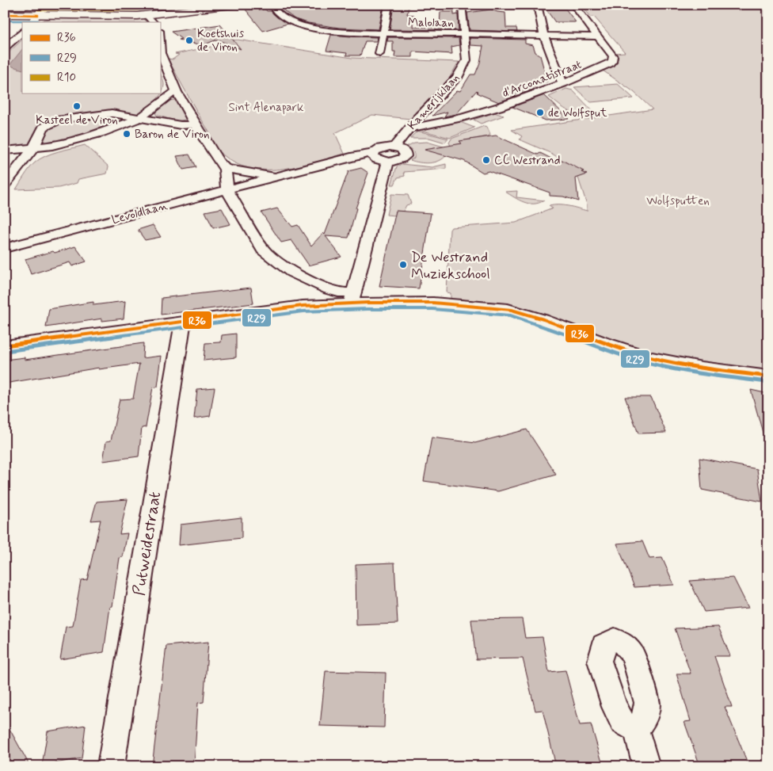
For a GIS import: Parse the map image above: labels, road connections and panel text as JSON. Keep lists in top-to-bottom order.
{
  "streets": {
    "street": [
      "Malolaan",
      "d'Arconatistraat",
      "Kamerijklaan",
      "Levoldlaan",
      "Putweidestraat"
    ]
  },
  "crossings": [
    ["Malolaan", "d'Arconatistraat"],
    ["Malolaan", "Kamerijklaan"],
    ["d'Arconatistraat", "Kamerijklaan"]
  ],
  "parks": ["Sint Alenapark", "Wolfsputten"],
  "places": [
    "Koetshuis de Viron",
    "Kasteel de Viron",
    "de Wolfsput",
    "Baron de Viron",
    "CC Westrand",
    "De Westrand Muziekschool"
  ],
  "lines": ["transit line R10", "transit line R36", "transit line R29"],
  "legend": ["R36", "R29", "R10"]
}
